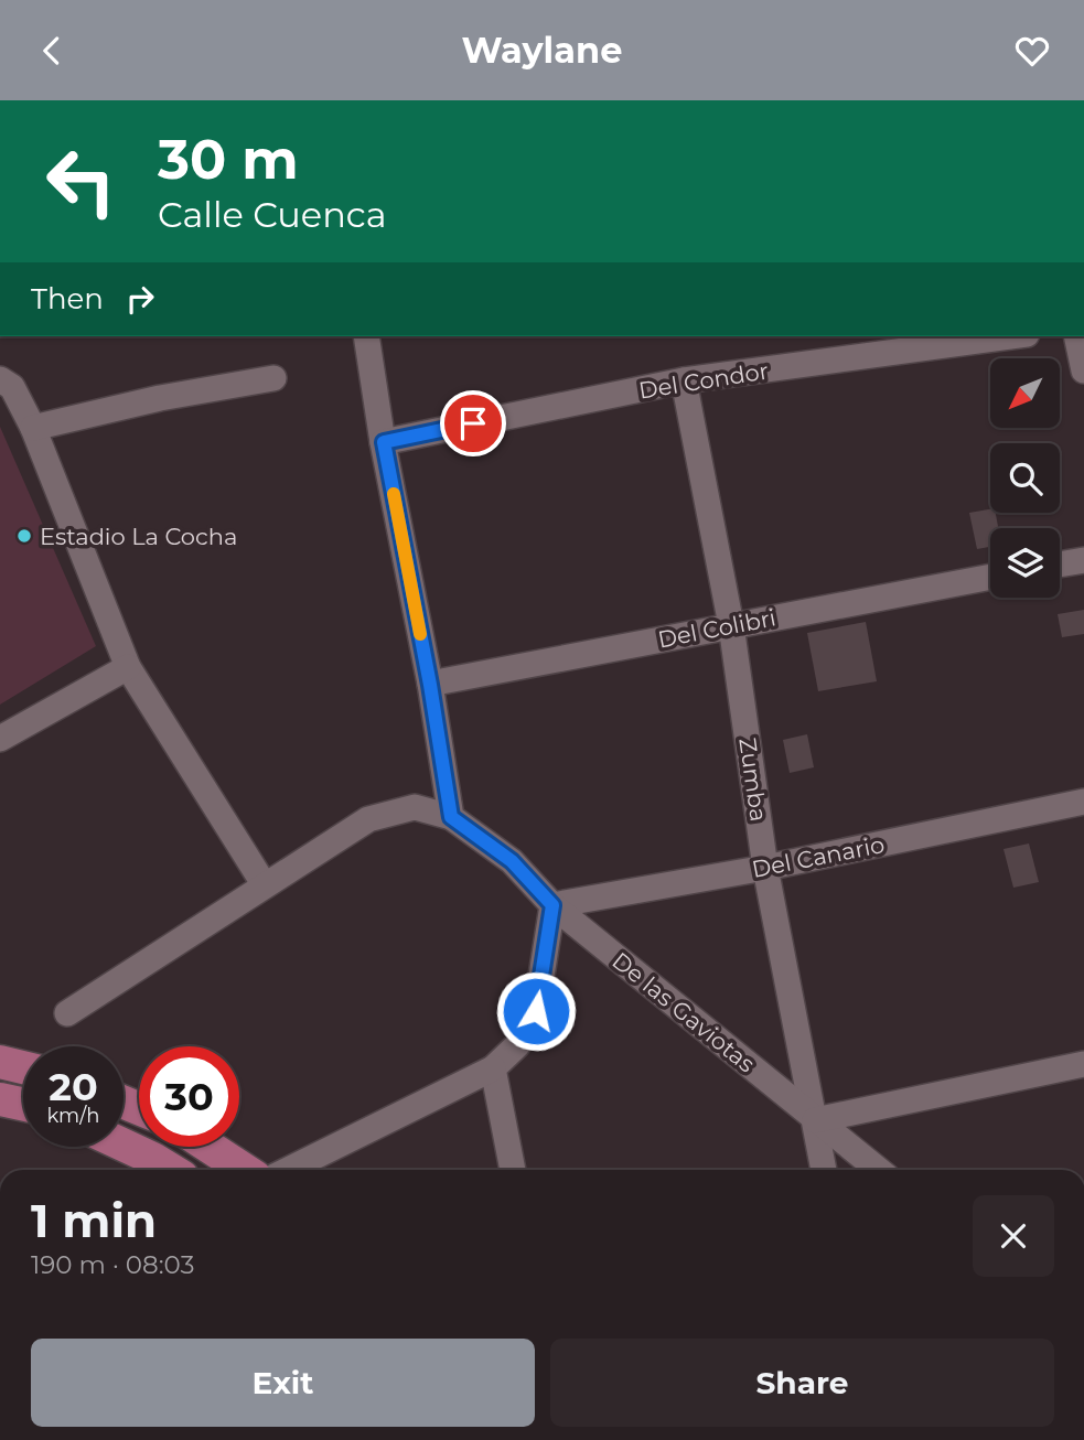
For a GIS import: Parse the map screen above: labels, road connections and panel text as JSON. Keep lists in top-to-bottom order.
{
  "streets": {
    "street": [
      "Del Condor",
      "Del Colibri",
      "Zumba",
      "Del Canario",
      "De las Gaviotas"
    ]
  },
  "crossings": [
    ["Del Condor", "Zumba"],
    ["Del Colibri", "Zumba"],
    ["Zumba", "Del Canario"],
    ["Zumba", "De las Gaviotas"],
    ["Del Canario", "De las Gaviotas"]
  ],
  "places": ["Estadio La Cocha"],
  "north": "bottom left",
  "page": {
    "header": "Waylane",
    "turn": ["30 m", "Calle Cuenca"],
    "then": "Then",
    "speed": "20 km/h",
    "limit": "30",
    "heading": ["1 min", "190 m · 08:03"],
    "buttons": ["Exit", "Share"]
  }
}
